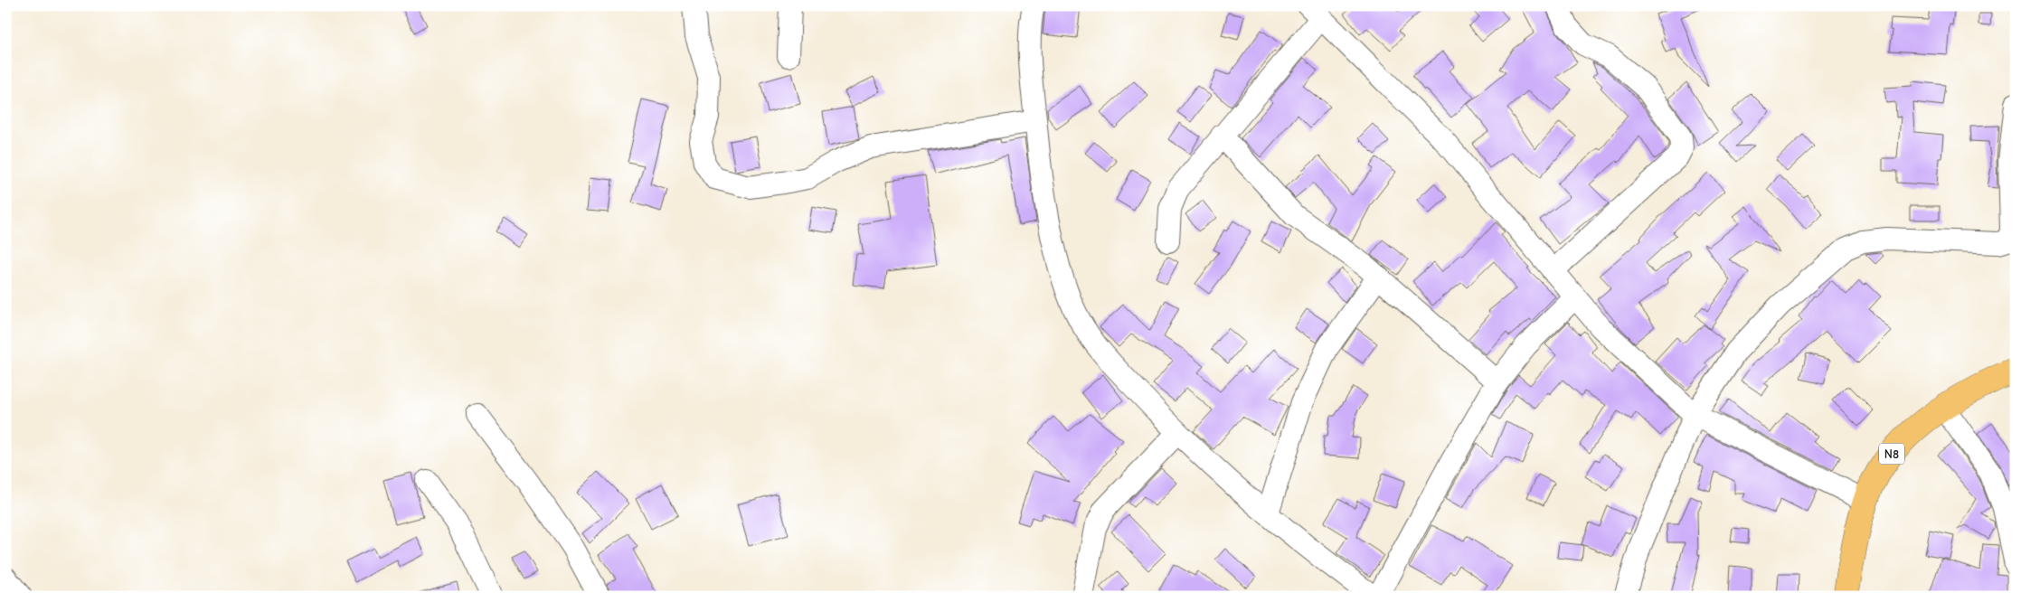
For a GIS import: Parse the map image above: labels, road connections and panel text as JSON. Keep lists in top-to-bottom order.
{
  "streets": {
    "highway": ["N8"]
  }
}
